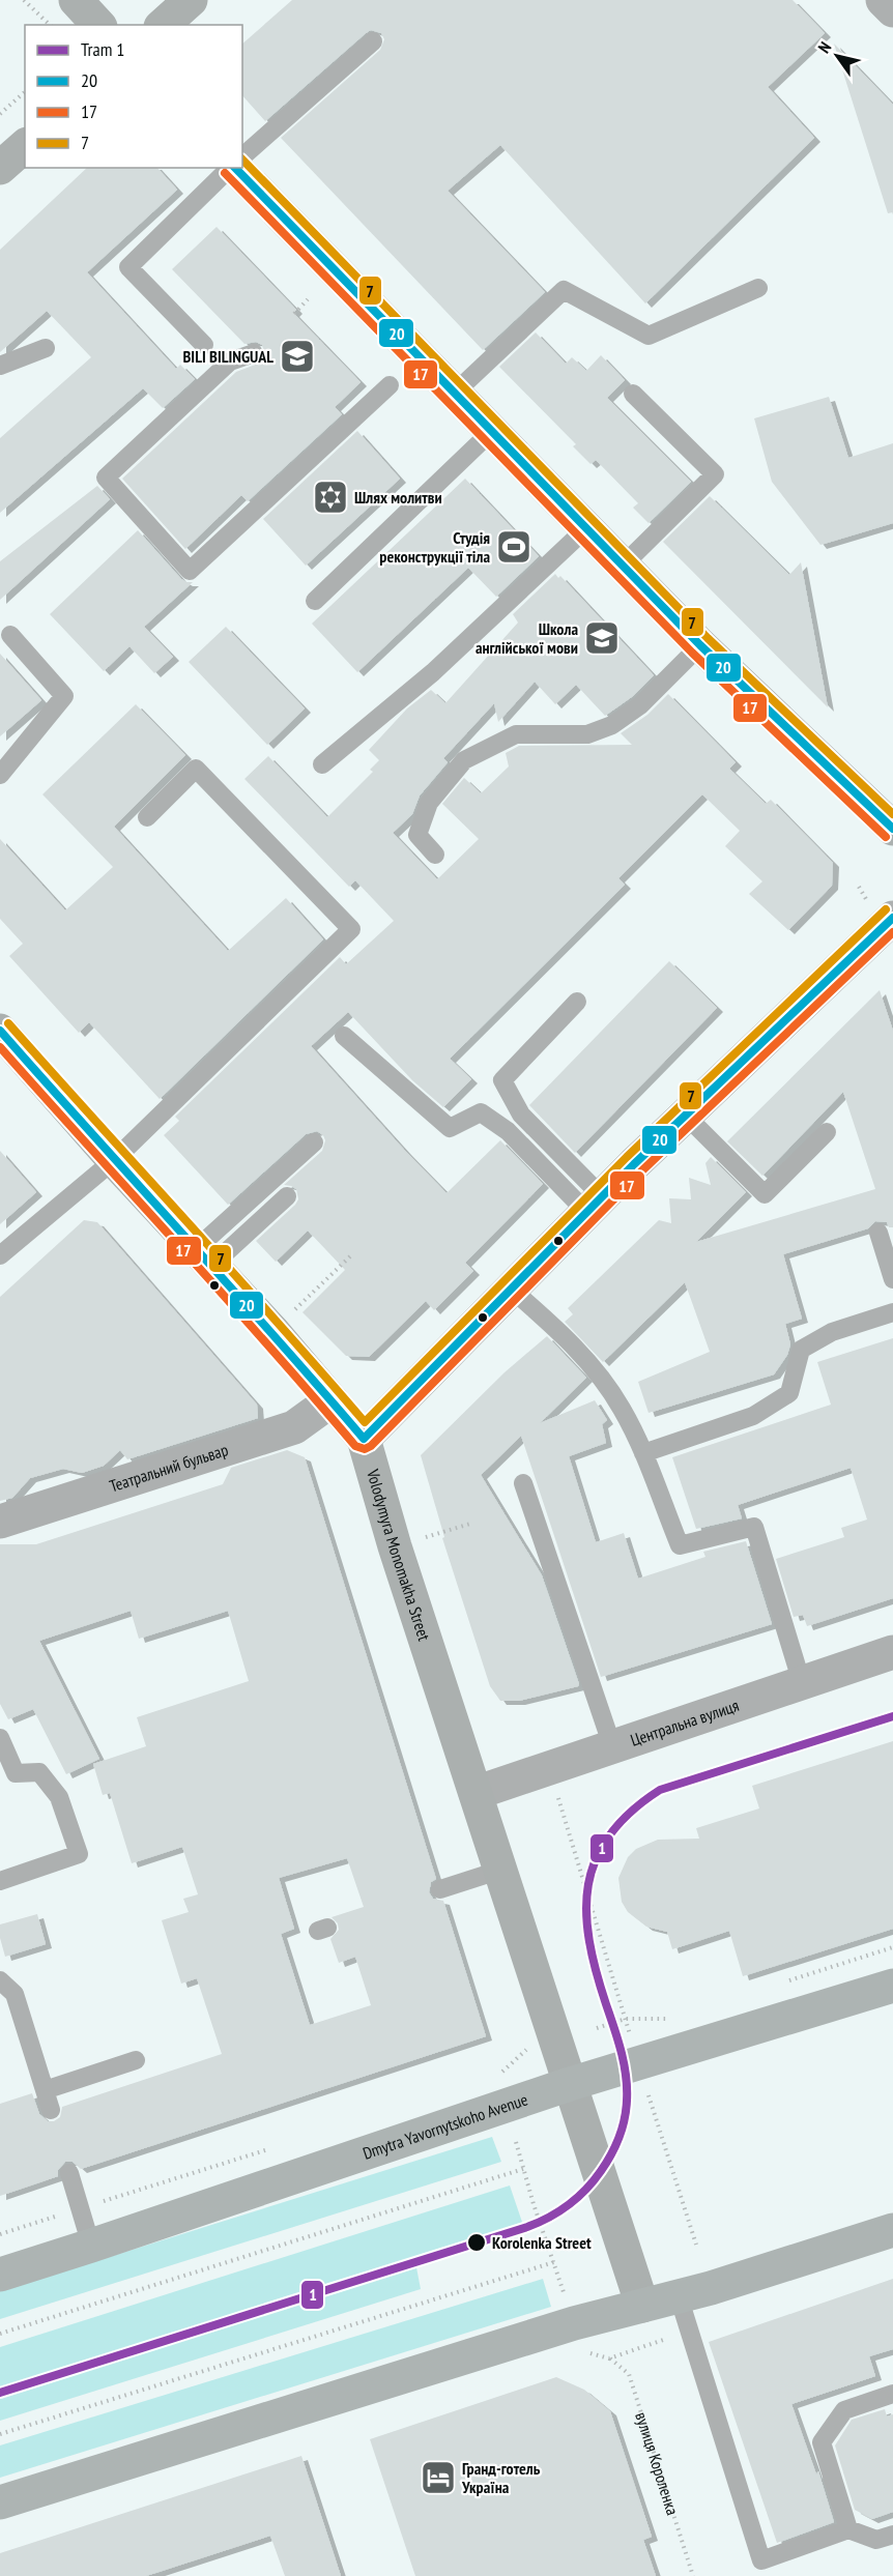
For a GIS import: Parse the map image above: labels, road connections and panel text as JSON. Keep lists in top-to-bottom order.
{
  "streets": {
    "main road": ["Volodymyra Monomakha Street", "Dmytra Yavornytskoho Avenue"],
    "street": ["Театральний бульвар", "Центральна вулиця"],
    "path": ["вулиця Короленка"]
  },
  "crossings": [
    ["Театральний бульвар", "Volodymyra Monomakha Street"],
    ["Volodymyra Monomakha Street", "Центральна вулиця"],
    ["Volodymyra Monomakha Street", "Dmytra Yavornytskoho Avenue"]
  ],
  "places": {
    "school or university": ["BILI BILINGUAL", "Школа англійської мови"],
    "synagogue": ["Шлях молитви"],
    "sports": ["Студія реконструкції тіла"],
    "other": ["Korolenka Street"],
    "hotel": ["Гранд-готель Україна"]
  },
  "lines": [
    "transit line 7",
    "transit line 20",
    "transit line 17",
    "tram line 1"
  ],
  "legend": [
    "Tram 1",
    "20",
    "17",
    "7"
  ],
  "north": "top left"
}
